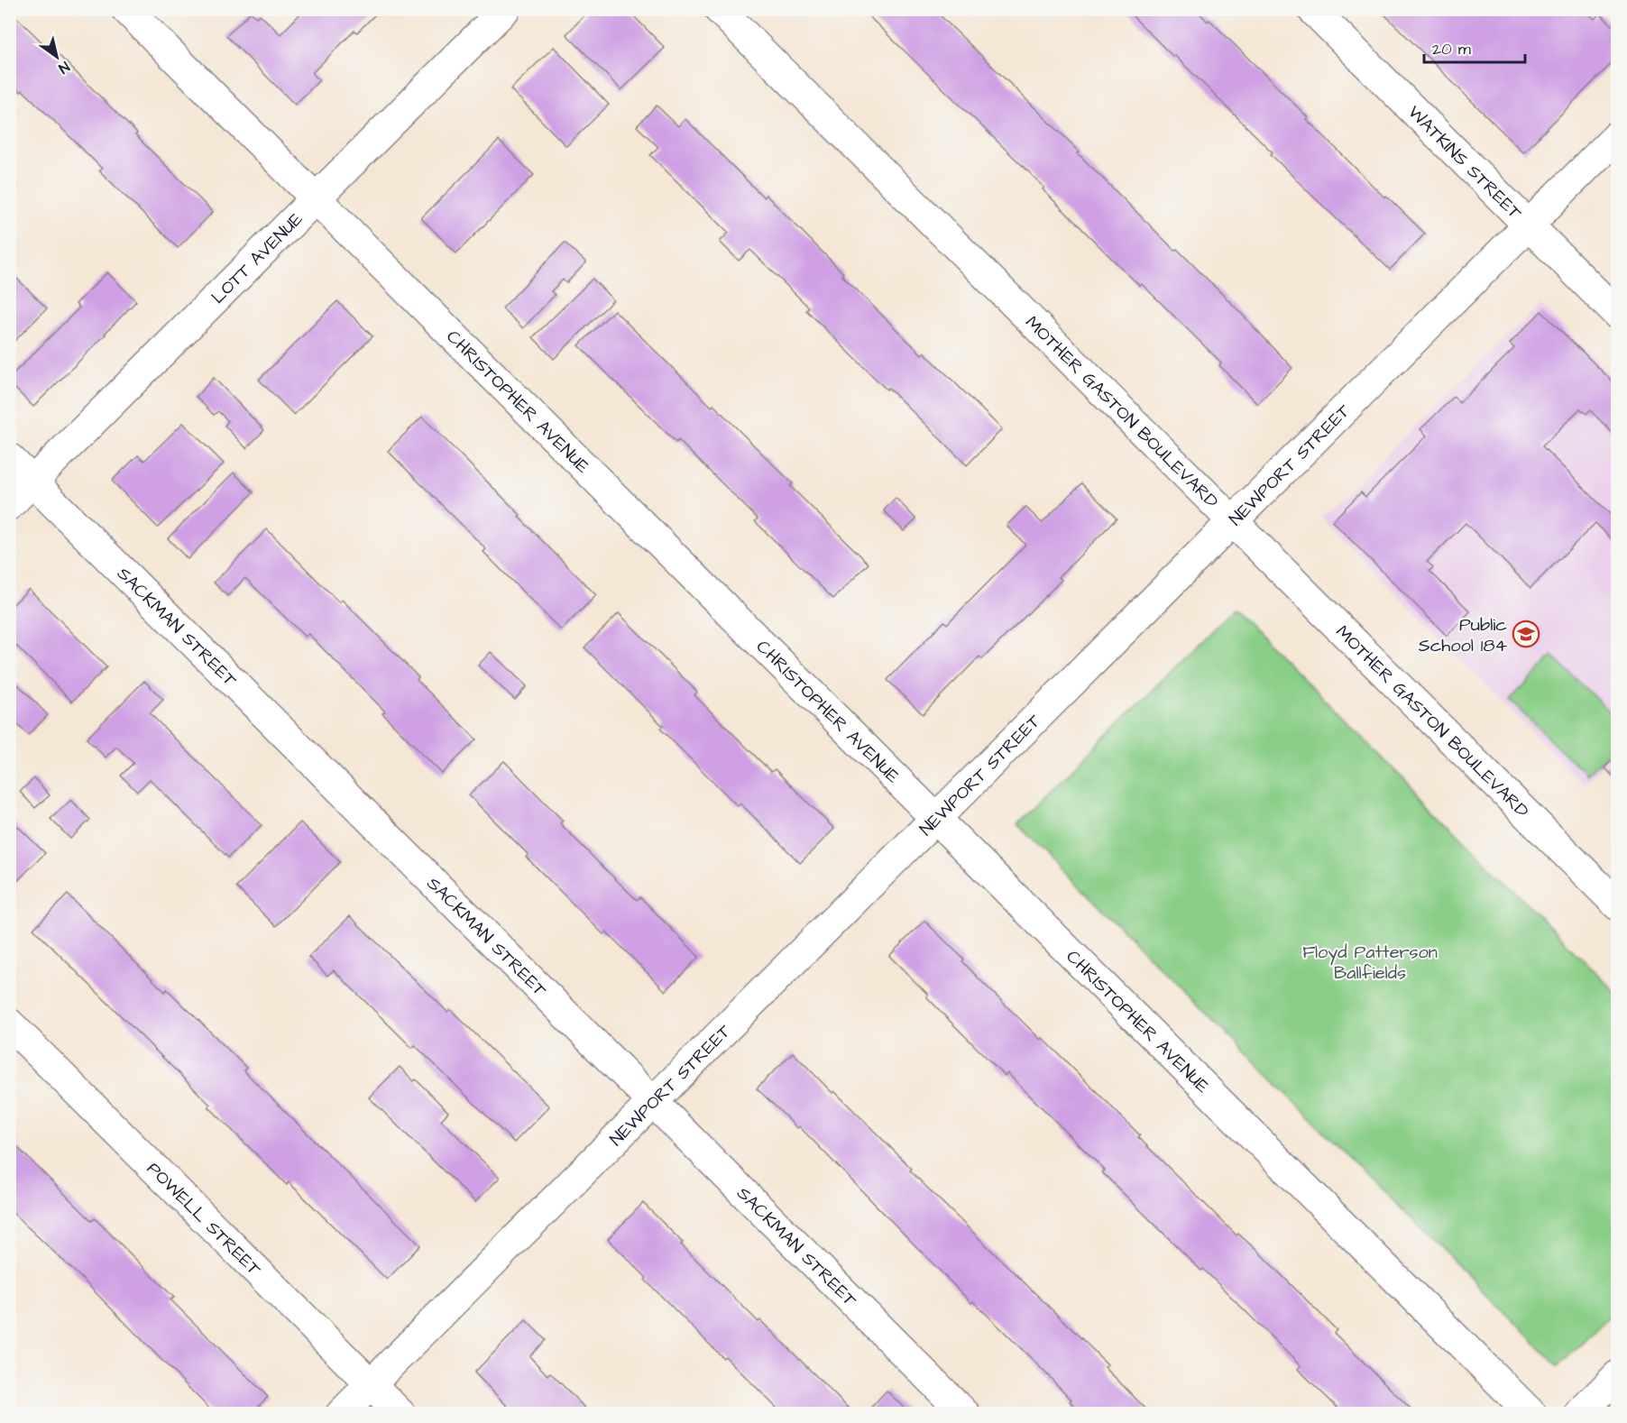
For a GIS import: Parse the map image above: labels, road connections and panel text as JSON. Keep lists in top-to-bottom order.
{
  "streets": {
    "street": [
      "WATKINS STREET",
      "LOTT AVENUE",
      "CHRISTOPHER AVENUE",
      "MOTHER GASTON BOULEVARD",
      "NEWPORT STREET",
      "SACKMAN STREET",
      "POWELL STREET"
    ]
  },
  "crossings": [
    ["WATKINS STREET", "NEWPORT STREET"],
    ["LOTT AVENUE", "CHRISTOPHER AVENUE"],
    ["LOTT AVENUE", "SACKMAN STREET"],
    ["CHRISTOPHER AVENUE", "NEWPORT STREET"],
    ["MOTHER GASTON BOULEVARD", "NEWPORT STREET"],
    ["NEWPORT STREET", "SACKMAN STREET"],
    ["NEWPORT STREET", "POWELL STREET"]
  ],
  "parks": ["Floyd Patterson Ballfields"],
  "places": {
    "school or university": ["Public School 184"]
  },
  "scale_bar": "20 m",
  "north": "bottom right"
}
